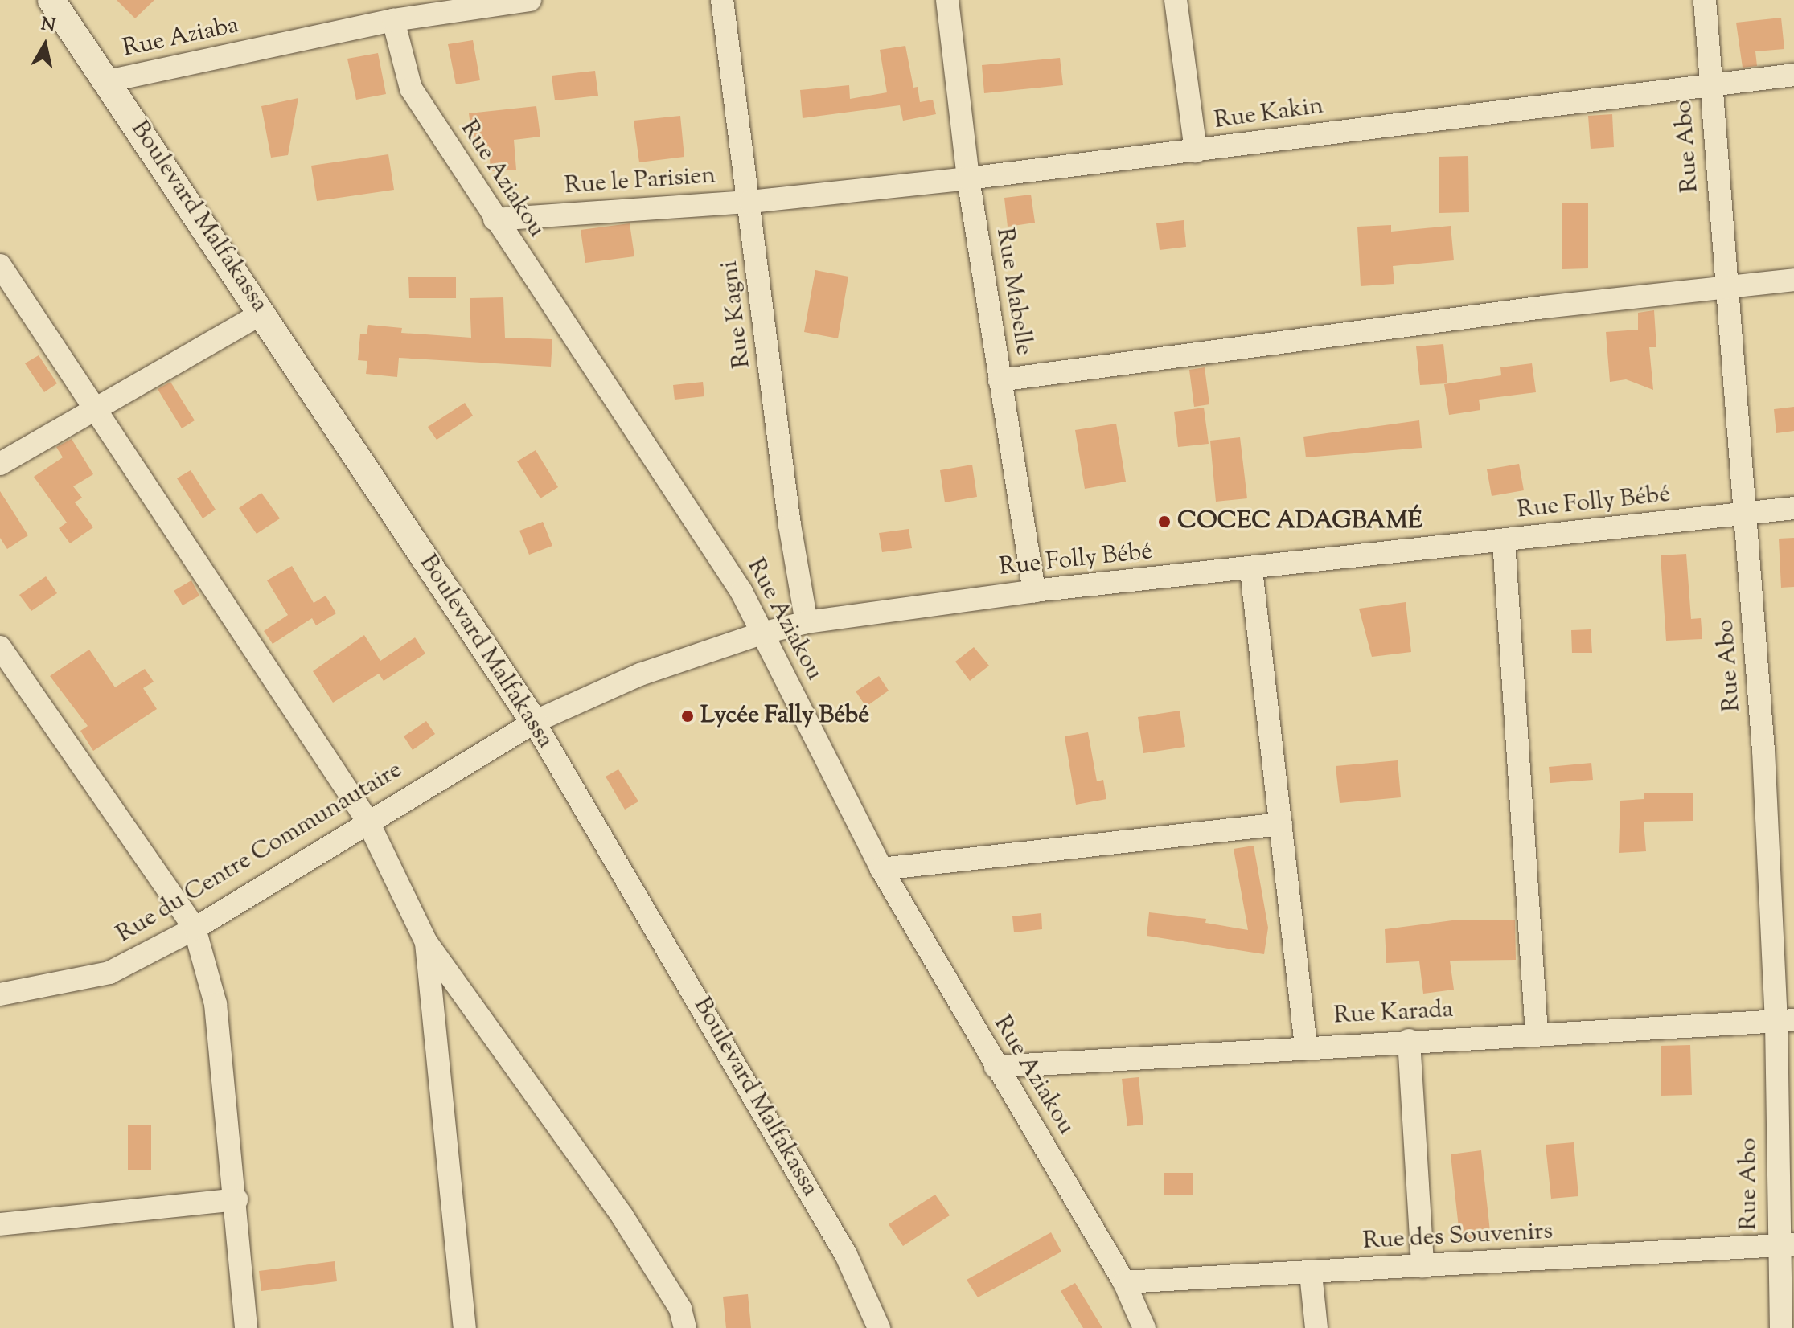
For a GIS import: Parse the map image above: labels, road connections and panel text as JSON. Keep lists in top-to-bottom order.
{
  "streets": {
    "street": [
      "Rue Aziaba",
      "Rue Kakin",
      "Rue Abo",
      "Rue Aziakou",
      "Rue le Parisien",
      "Boulevard Malfakassa",
      "Rue Mabelle",
      "Rue Kagni",
      "Rue Folly Bébé",
      "Rue du Centre Communautaire",
      "Rue Karada",
      "Rue des Souvenirs"
    ]
  },
  "crossings": [
    ["Rue Aziaba", "Rue Aziakou"],
    ["Rue Aziaba", "Boulevard Malfakassa"],
    ["Rue Kakin", "Rue Abo"],
    ["Rue Kakin", "Rue le Parisien"],
    ["Rue Kakin", "Rue Mabelle"],
    ["Rue Kakin", "Rue Kagni"],
    ["Rue Abo", "Rue Folly Bébé"],
    ["Rue Abo", "Rue Karada"],
    ["Rue Abo", "Rue des Souvenirs"],
    ["Rue Aziakou", "Rue le Parisien"],
    ["Rue Aziakou", "Rue Folly Bébé"],
    ["Rue Aziakou", "Rue Karada"],
    ["Rue Aziakou", "Rue des Souvenirs"],
    ["Rue le Parisien", "Rue Kagni"],
    ["Boulevard Malfakassa", "Rue Folly Bébé"],
    ["Boulevard Malfakassa", "Rue du Centre Communautaire"],
    ["Rue Mabelle", "Rue Folly Bébé"],
    ["Rue Kagni", "Rue Folly Bébé"],
    ["Rue Folly Bébé", "Rue du Centre Communautaire"]
  ],
  "places": ["COCEC ADAGBAMÉ", "Lycée Fally Bébé"],
  "north": "top"
}
